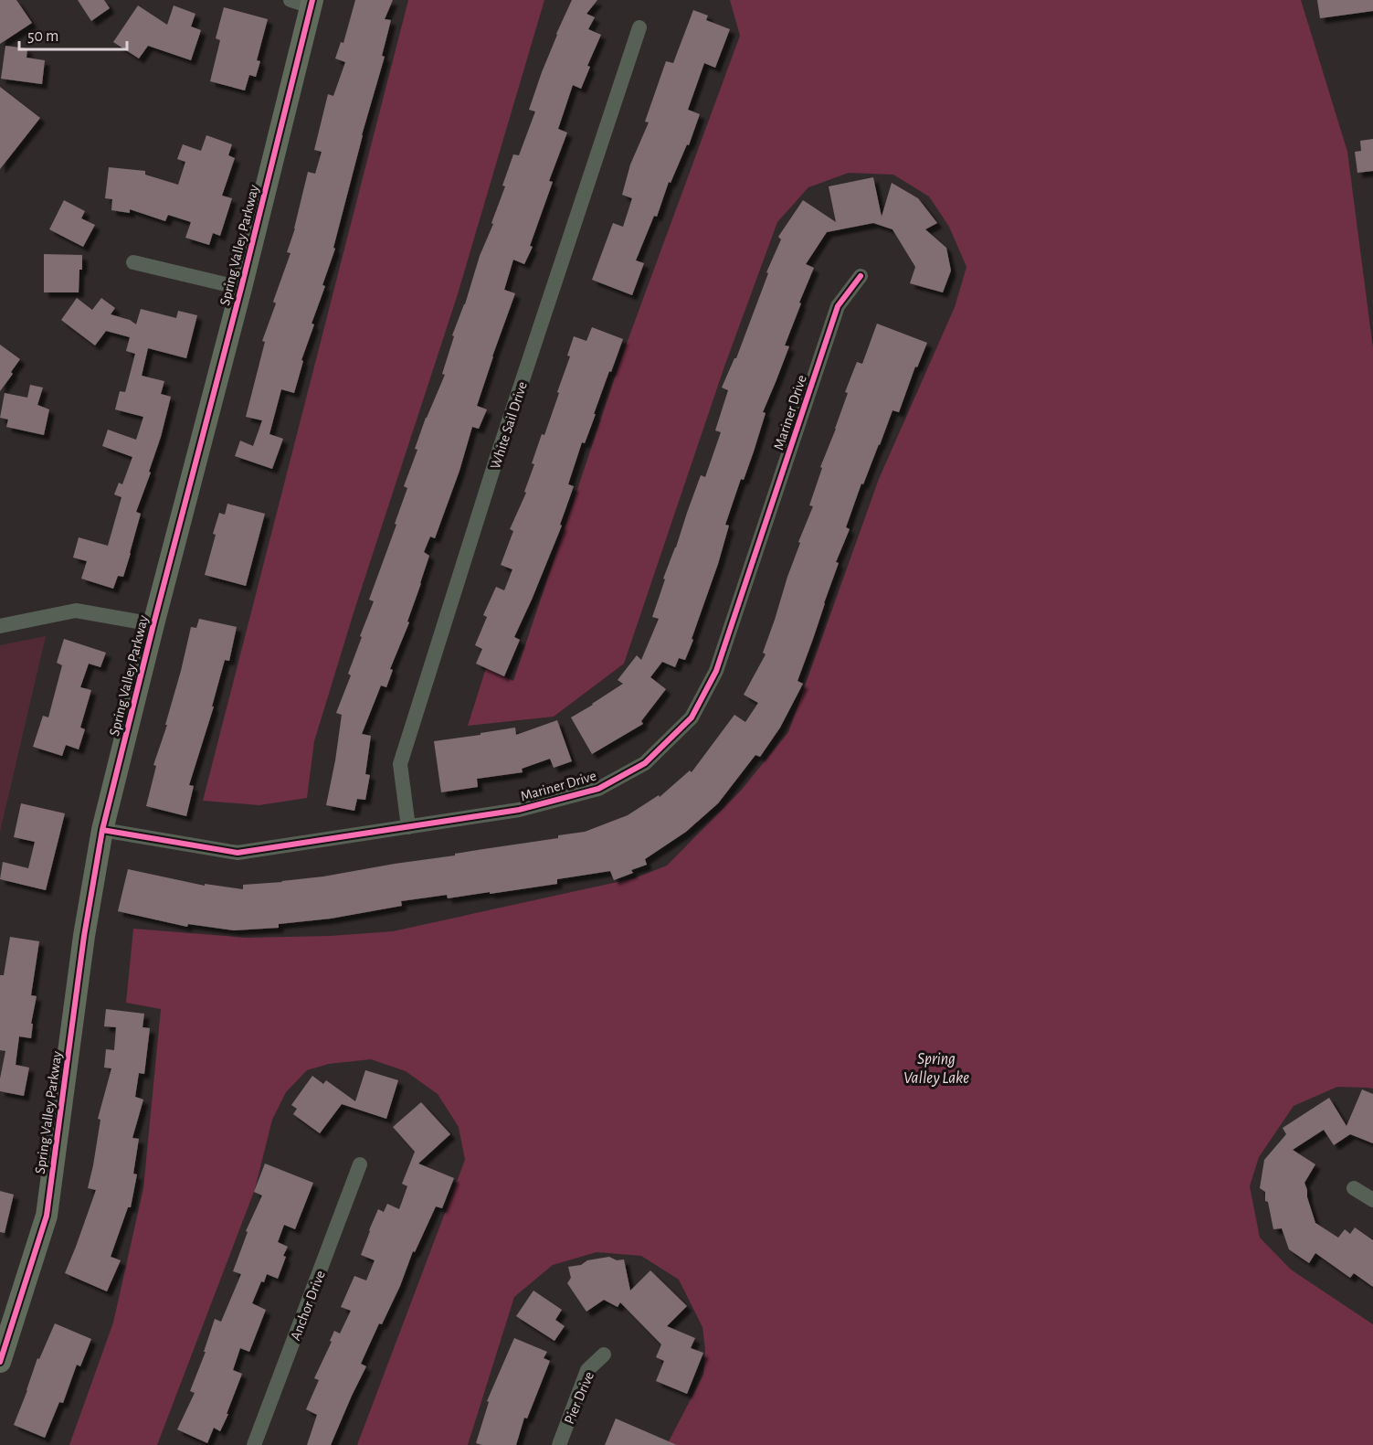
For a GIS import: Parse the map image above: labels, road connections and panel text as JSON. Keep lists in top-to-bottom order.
{
  "streets": {
    "street": [
      "Spring Valley Parkway",
      "Mariner Drive",
      "White Sail Drive",
      "Anchor Drive",
      "Pier Drive"
    ]
  },
  "crossings": [
    ["Spring Valley Parkway", "Mariner Drive"],
    ["Mariner Drive", "White Sail Drive"]
  ],
  "water": ["Spring Valley Lake"],
  "scale_bar": "50 m"
}
